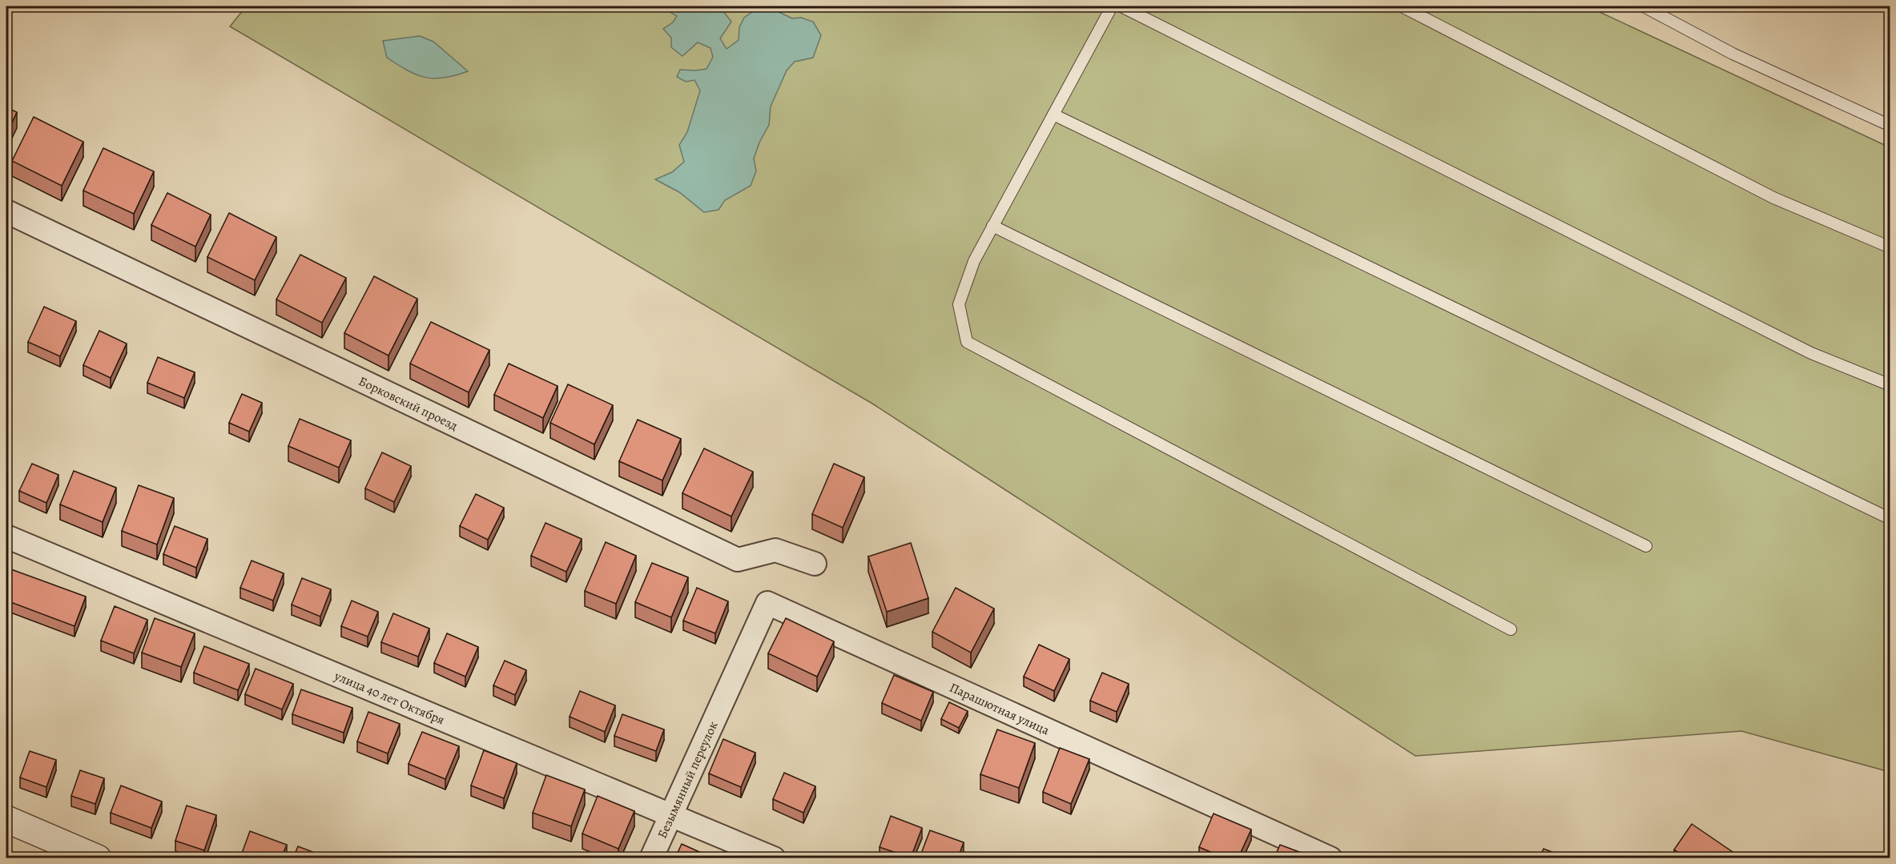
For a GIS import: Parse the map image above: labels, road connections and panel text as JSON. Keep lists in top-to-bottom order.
{
  "streets": {
    "street": [
      "Борковский проезд",
      "улица 40 лет Октября",
      "Парашютная улица",
      "Безымянный переулок"
    ]
  },
  "crossings": [
    ["улица 40 лет Октября", "Безымянный переулок"],
    ["Парашютная улица", "Безымянный переулок"]
  ]
}
